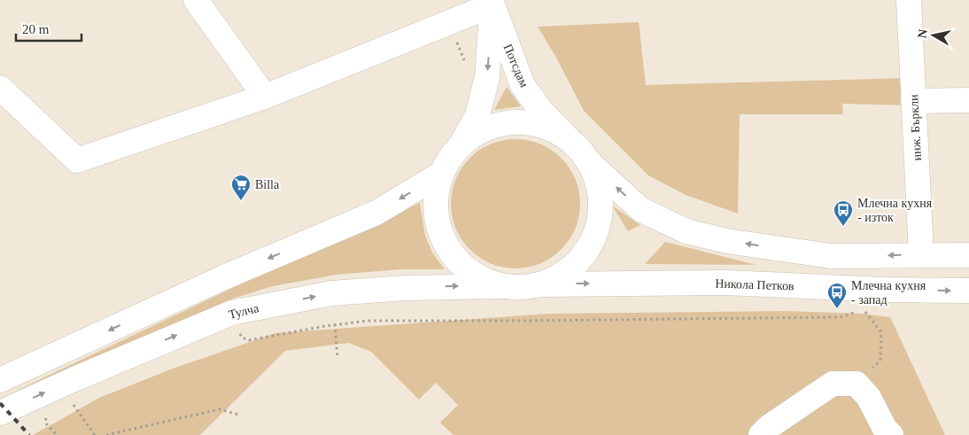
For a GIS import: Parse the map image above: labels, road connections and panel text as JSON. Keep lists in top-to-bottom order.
{
  "streets": {
    "main road": [
      "Потсдам",
      "инж. Бъркли",
      "Никола Петков",
      "Тулча"
    ]
  },
  "crossings": [
    ["Никола Петков", "Тулча"]
  ],
  "one_way": ["Потсдам"],
  "places": {
    "supermarket": ["Billa"],
    "bus stop": ["Млечна кухня - изток", "Млечна кухня - запад"]
  },
  "scale_bar": "20 m",
  "north": "left"
}
